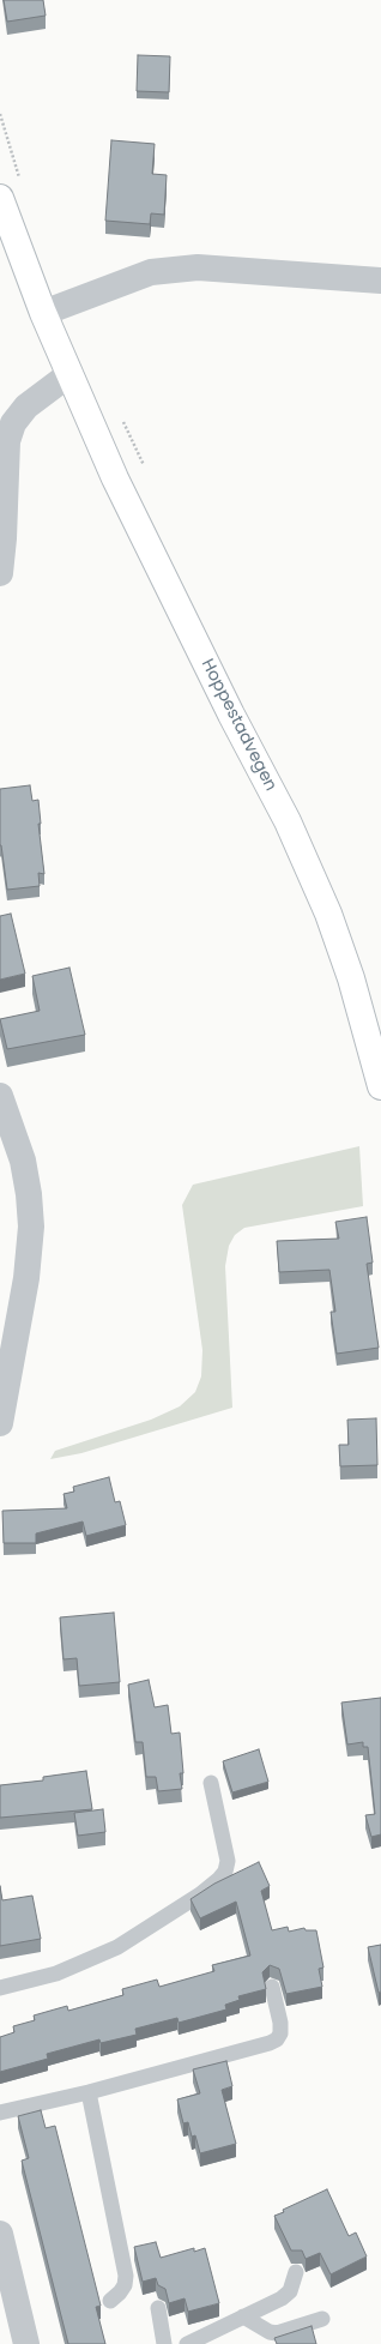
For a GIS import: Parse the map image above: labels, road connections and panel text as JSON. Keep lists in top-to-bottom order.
{
  "streets": {
    "main road": ["Hoppestadvegen"]
  }
}
